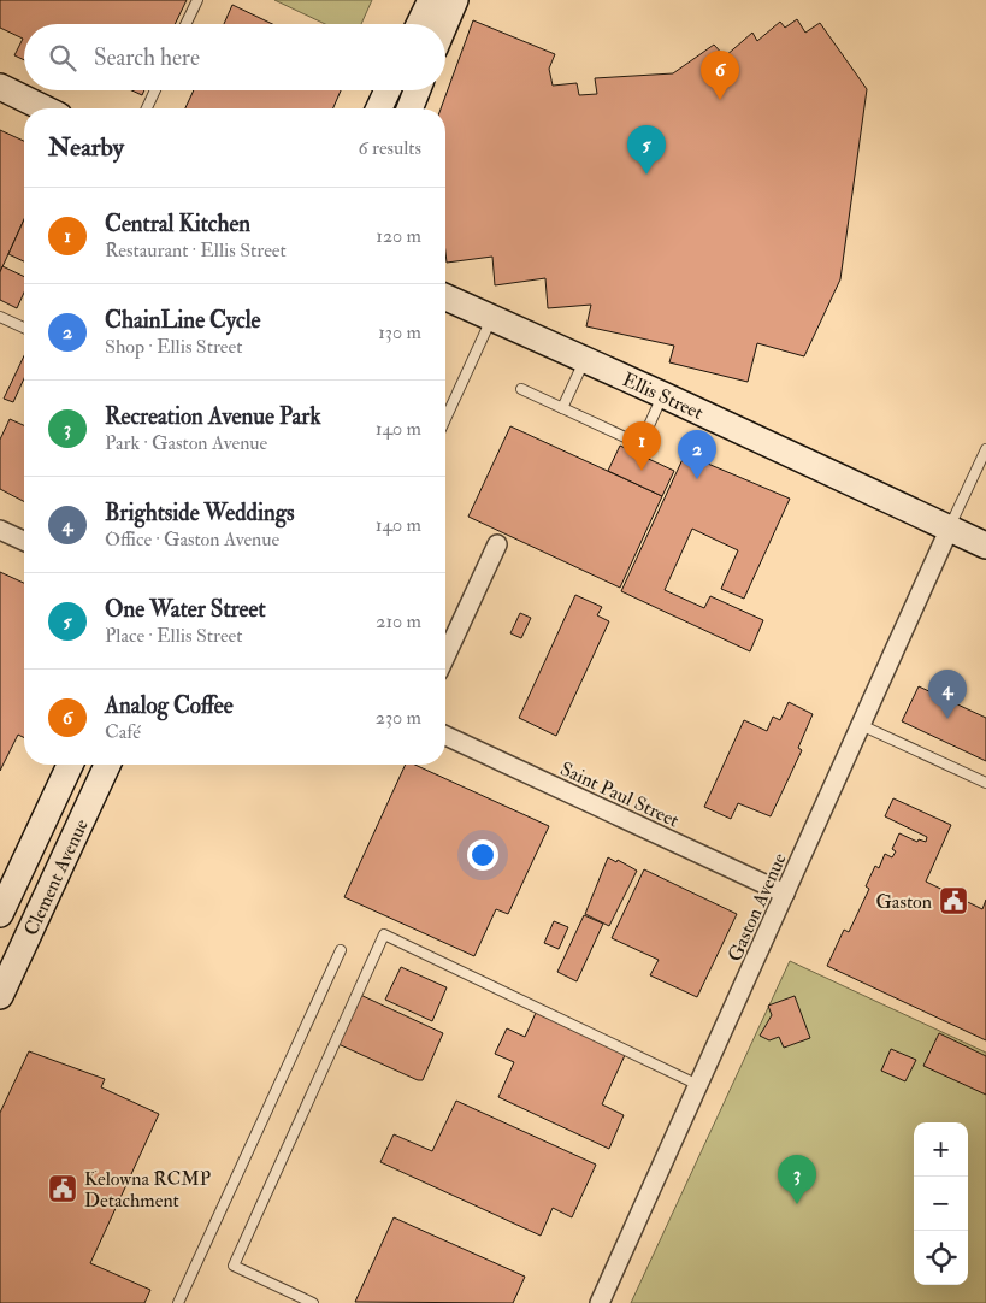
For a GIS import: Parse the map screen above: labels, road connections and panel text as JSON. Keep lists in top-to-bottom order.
{
  "streets": {
    "street": [
      "Ellis Street",
      "Saint Paul Street",
      "Clement Avenue",
      "Gaston Avenue"
    ]
  },
  "crossings": [
    ["Ellis Street", "Gaston Avenue"],
    ["Saint Paul Street", "Gaston Avenue"]
  ],
  "places": {
    "public building": ["Gaston", "Kelowna RCMP Detachment"]
  },
  "page": {
    "search": "Search here",
    "pins": [
      "6",
      "5",
      "1",
      "2",
      "4",
      "3"
    ],
    "heading": ["Nearby", "6 results"],
    "list": [
      {
        "mark": "1",
        "name": "Central Kitchen",
        "note": "Restaurant · Ellis Street",
        "value": "120 m"
      },
      {
        "mark": "2",
        "name": "ChainLine Cycle",
        "note": "Shop · Ellis Street",
        "value": "130 m"
      },
      {
        "mark": "3",
        "name": "Recreation Avenue Park",
        "note": "Park · Gaston Avenue",
        "value": "140 m"
      },
      {
        "mark": "4",
        "name": "Brightside Weddings",
        "note": "Office · Gaston Avenue",
        "value": "140 m"
      },
      {
        "mark": "5",
        "name": "One Water Street",
        "note": "Place · Ellis Street",
        "value": "210 m"
      },
      {
        "mark": "6",
        "name": "Analog Coffee",
        "note": "Café",
        "value": "230 m"
      }
    ],
    "map_buttons": ["+", "−"]
  }
}
